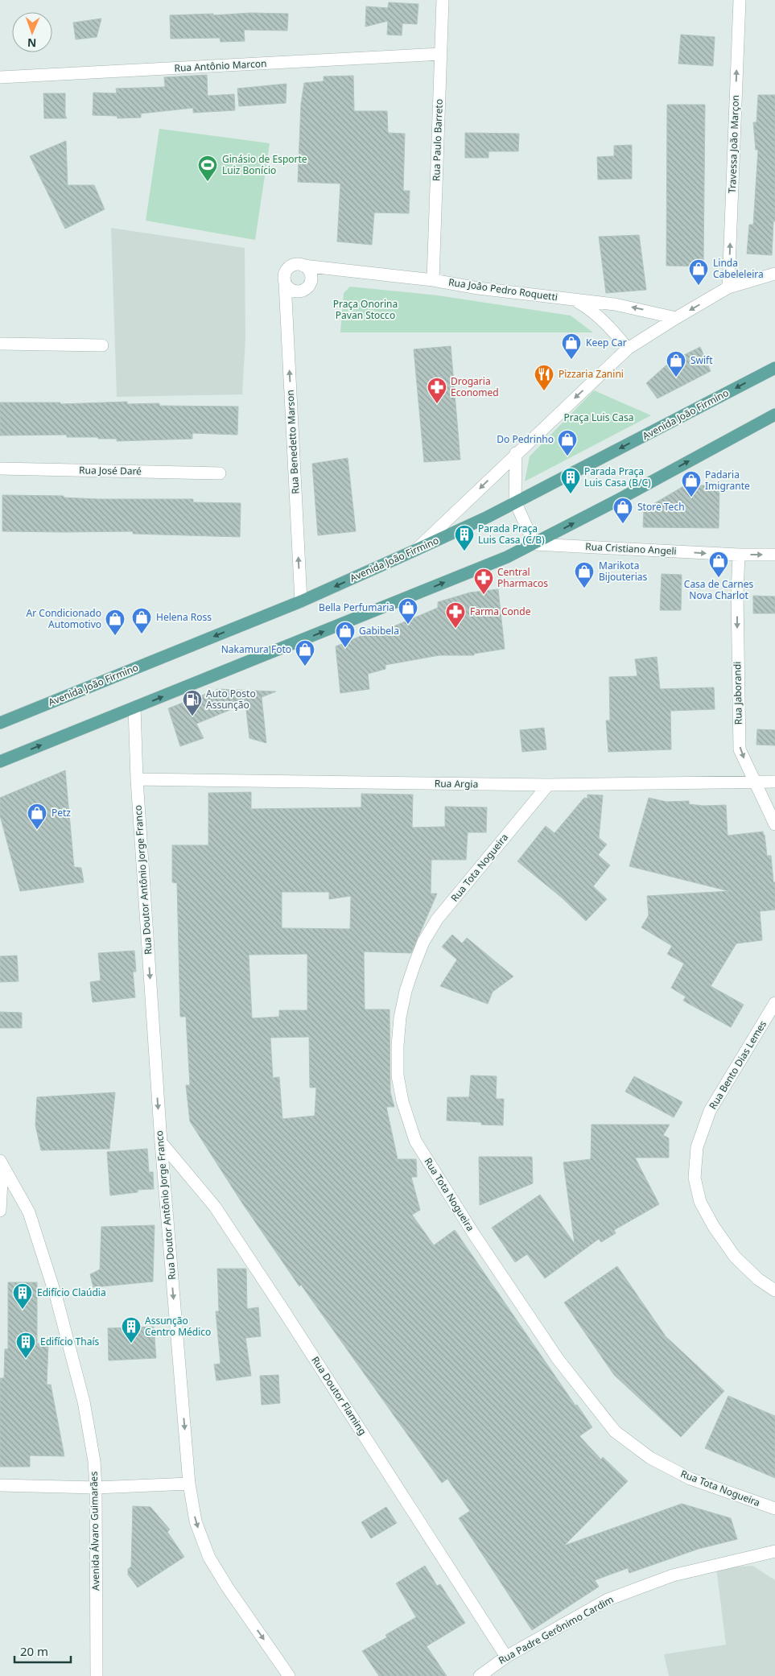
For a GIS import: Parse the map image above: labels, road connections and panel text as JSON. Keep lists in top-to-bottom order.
{
  "streets": {
    "main road": ["Avenida João Firmino"],
    "street": [
      "Rua Antônio Marcon",
      "Rua Paulo Barreto",
      "Travessa João Marçon",
      "Rua Joâo Pedro Roquetti",
      "Rua Benedetto Marson",
      "Rua José Daré",
      "Rua Cristiano Angeli",
      "Rua Jaborandi",
      "Rua Argia",
      "Rua Tota Nogueira",
      "Rua Doutor Antônio Jorge Franco",
      "Rua Bento Dias Lemes",
      "Rua Doutor Flaming",
      "Avenida Álvaro Guimarães",
      "Rua Padre Gerônimo Cardim"
    ]
  },
  "crossings": [
    ["Rua Antônio Marcon", "Rua Paulo Barreto"],
    ["Rua Paulo Barreto", "Rua Joâo Pedro Roquetti"],
    ["Avenida João Firmino", "Rua Benedetto Marson"],
    ["Rua Cristiano Angeli", "Rua Jaborandi"],
    ["Rua Jaborandi", "Rua Argia"],
    ["Rua Argia", "Rua Tota Nogueira"],
    ["Rua Argia", "Rua Doutor Antônio Jorge Franco"],
    ["Rua Doutor Antônio Jorge Franco", "Rua Doutor Flaming"],
    ["Rua Doutor Flaming", "Rua Padre Gerônimo Cardim"]
  ],
  "one_way": [
    "Travessa João Marçon",
    "Rua Benedetto Marson",
    "Rua Cristiano Angeli",
    "Rua Jaborandi",
    "Rua Doutor Antônio Jorge Franco"
  ],
  "parks": ["Praça Onorina Pavan Stocco", "Praça Luis Casa"],
  "places": {
    "sports": ["Ginásio de Esporte Luiz Bonício"],
    "shop": [
      "Linda Cabeleleira",
      "Keep Car",
      "Swift",
      "Do Pedrinho",
      "Padaria Imigrante",
      "Store Tech",
      "Casa de Carnes Nova Charlot",
      "Marikota Bijouterias",
      "Bella Perfumaria",
      "Helena Ross",
      "Ar Condicionado Automotivo",
      "Gabibela",
      "Nakamura Foto",
      "Petz"
    ],
    "restaurant": ["Pizzaria Zanini"],
    "pharmacy": ["Drogaria Economed", "Central Pharmacos", "Farma Conde"],
    "building": [
      "Parada Praça Luis Casa (B/C)",
      "Parada Praça Luis Casa (C/B)",
      "Edifício Claúdia",
      "Assunção Centro Médico",
      "Edifício Thaís"
    ],
    "fuel station": ["Auto Posto Assunção"]
  },
  "scale_bar": "20 m",
  "north": "bottom"
}
